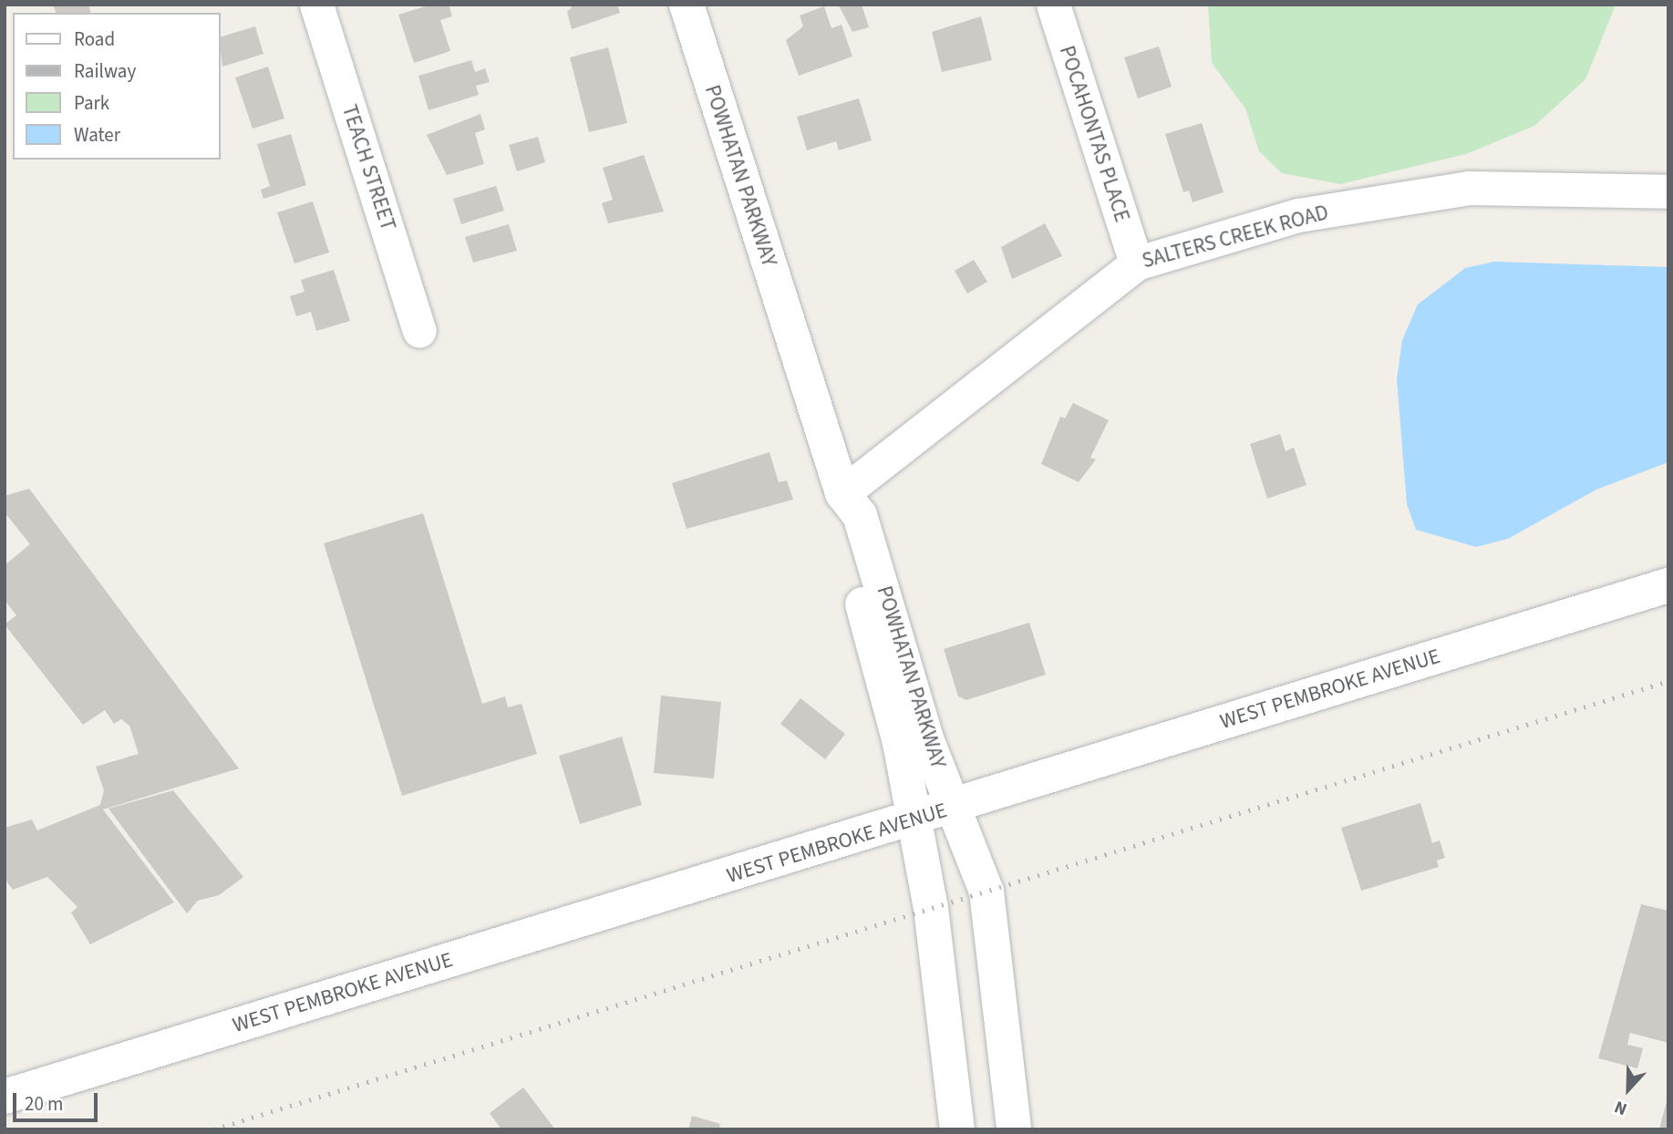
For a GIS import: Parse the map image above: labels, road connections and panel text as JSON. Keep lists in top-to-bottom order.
{
  "streets": {
    "main road": ["POWHATAN PARKWAY", "WEST PEMBROKE AVENUE"],
    "street": ["POCAHONTAS PLACE", "TEACH STREET", "SALTERS CREEK ROAD"]
  },
  "crossings": [
    ["POCAHONTAS PLACE", "SALTERS CREEK ROAD"],
    ["POWHATAN PARKWAY", "SALTERS CREEK ROAD"],
    ["POWHATAN PARKWAY", "WEST PEMBROKE AVENUE"]
  ],
  "legend": [
    "Road",
    "Railway",
    "Park",
    "Water"
  ],
  "scale_bar": "20 m",
  "north": "bottom"
}
